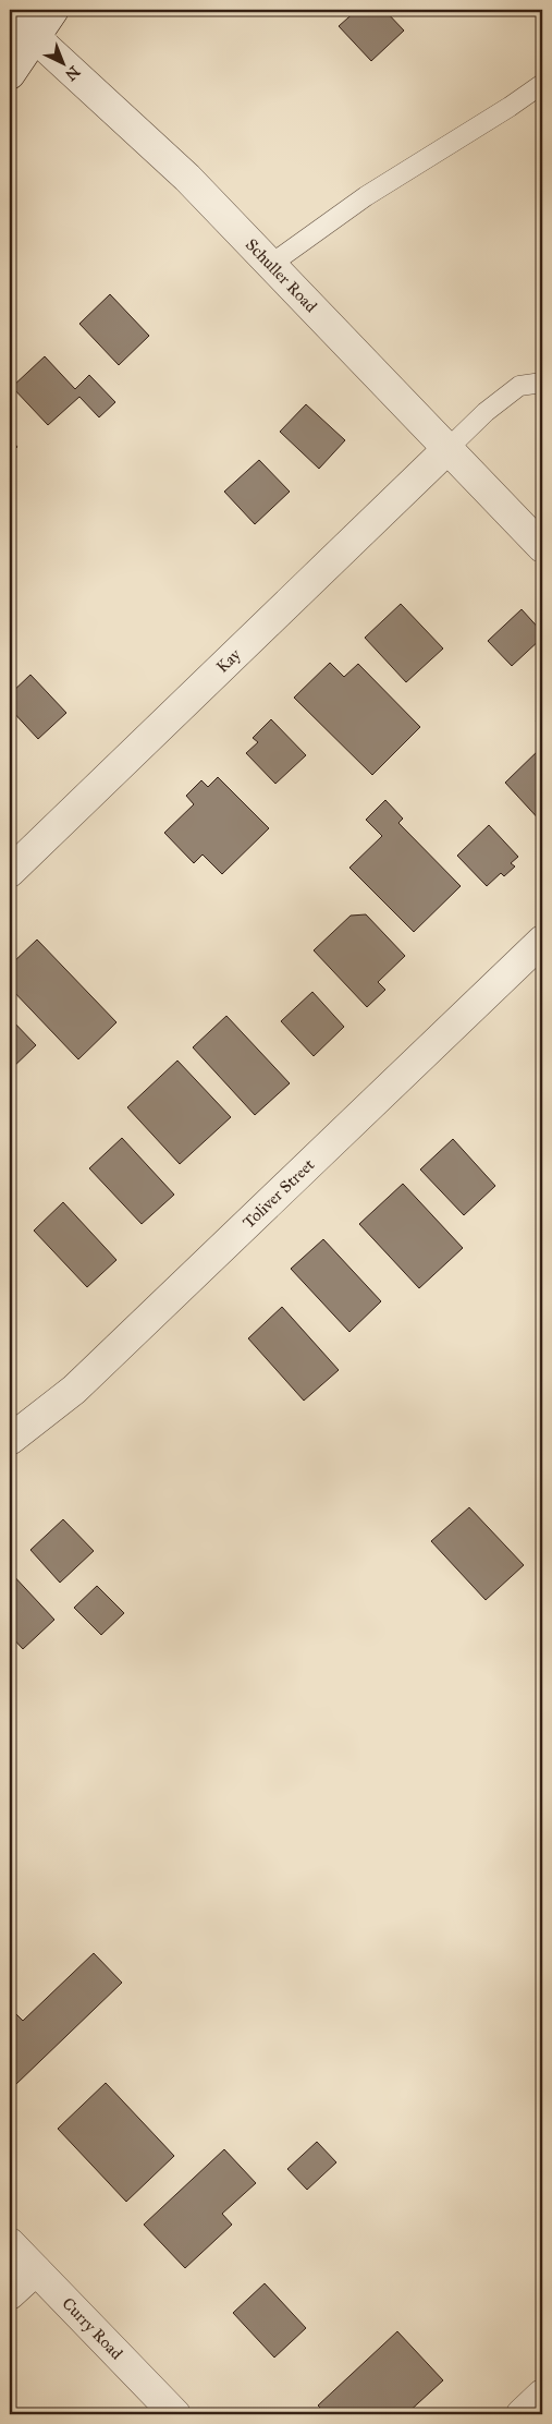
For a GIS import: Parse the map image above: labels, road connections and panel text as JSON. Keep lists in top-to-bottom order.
{
  "streets": {
    "street": [
      "Schuller Road",
      "Kay",
      "Toliver Street",
      "Curry Road"
    ]
  },
  "crossings": [
    ["Schuller Road", "Kay"]
  ],
  "north": "bottom right"
}
